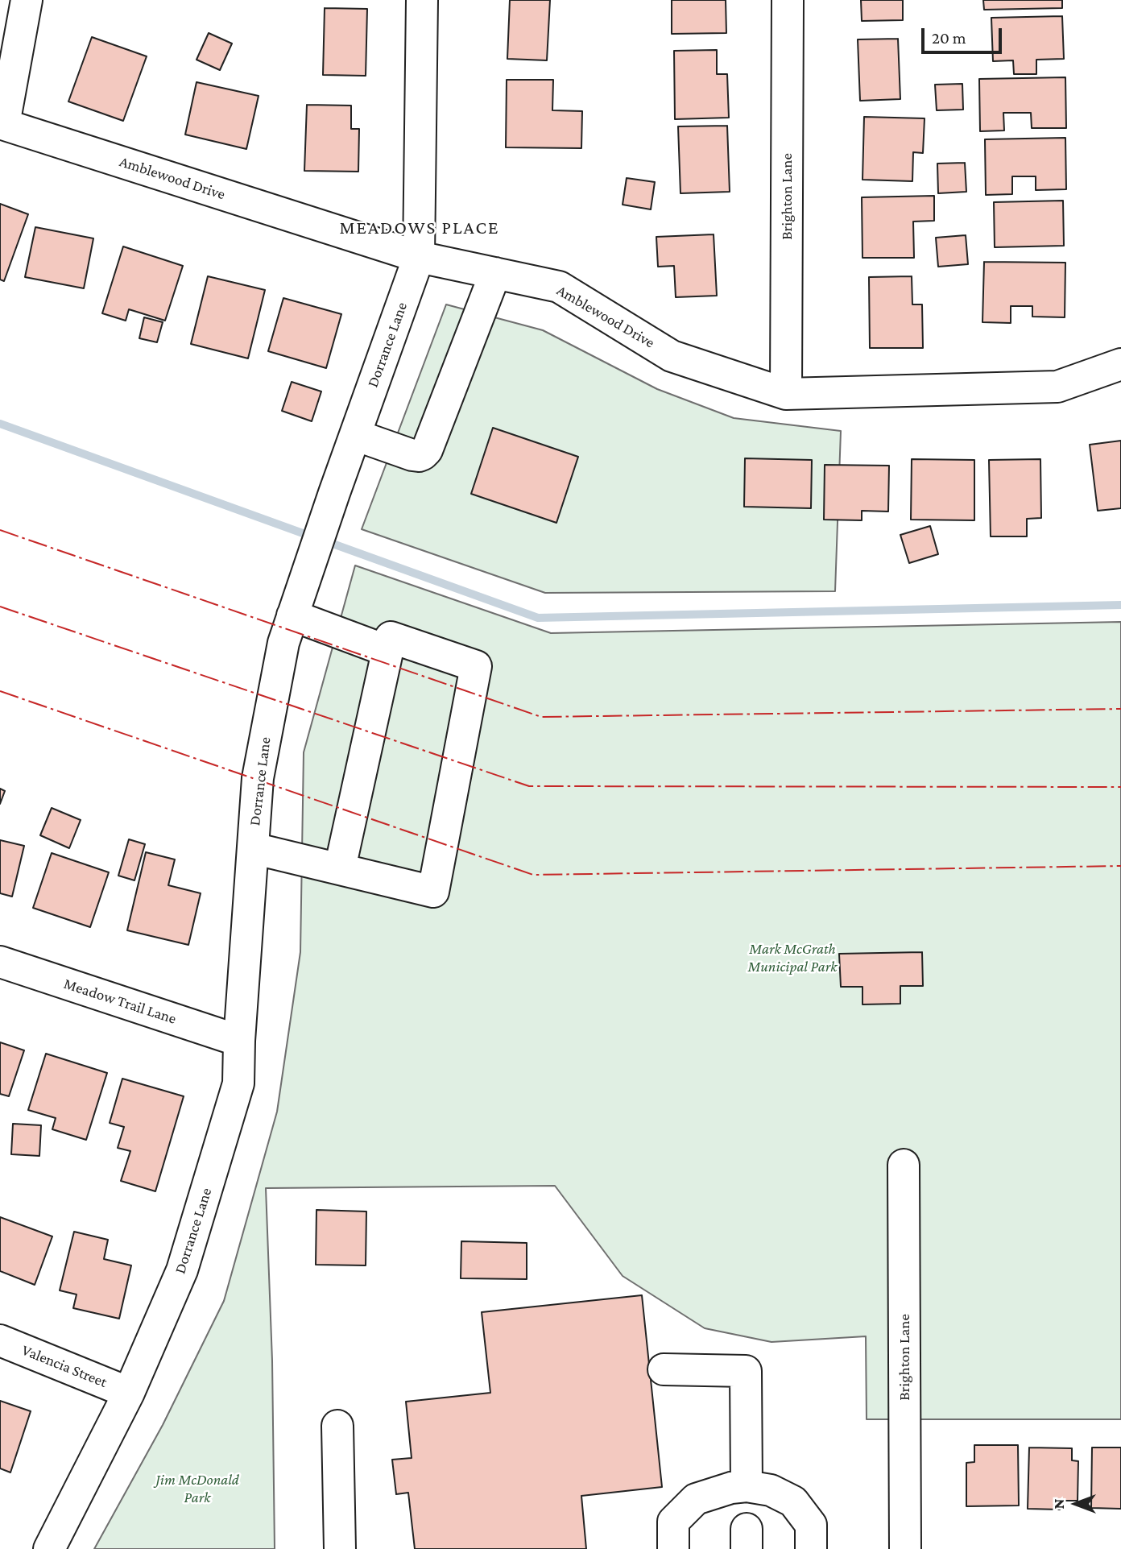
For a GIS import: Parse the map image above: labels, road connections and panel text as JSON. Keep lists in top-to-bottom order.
{
  "streets": {
    "street": [
      "Amblewood Drive",
      "Brighton Lane",
      "Dorrance Lane",
      "Meadow Trail Lane",
      "Valencia Street"
    ]
  },
  "crossings": [
    ["Amblewood Drive", "Brighton Lane"],
    ["Amblewood Drive", "Dorrance Lane"],
    ["Dorrance Lane", "Meadow Trail Lane"],
    ["Dorrance Lane", "Valencia Street"]
  ],
  "districts": ["MEADOWS PLACE"],
  "parks": ["Mark McGrath Municipal Park", "Jim McDonald Park"],
  "scale_bar": "20 m",
  "north": "left"
}
